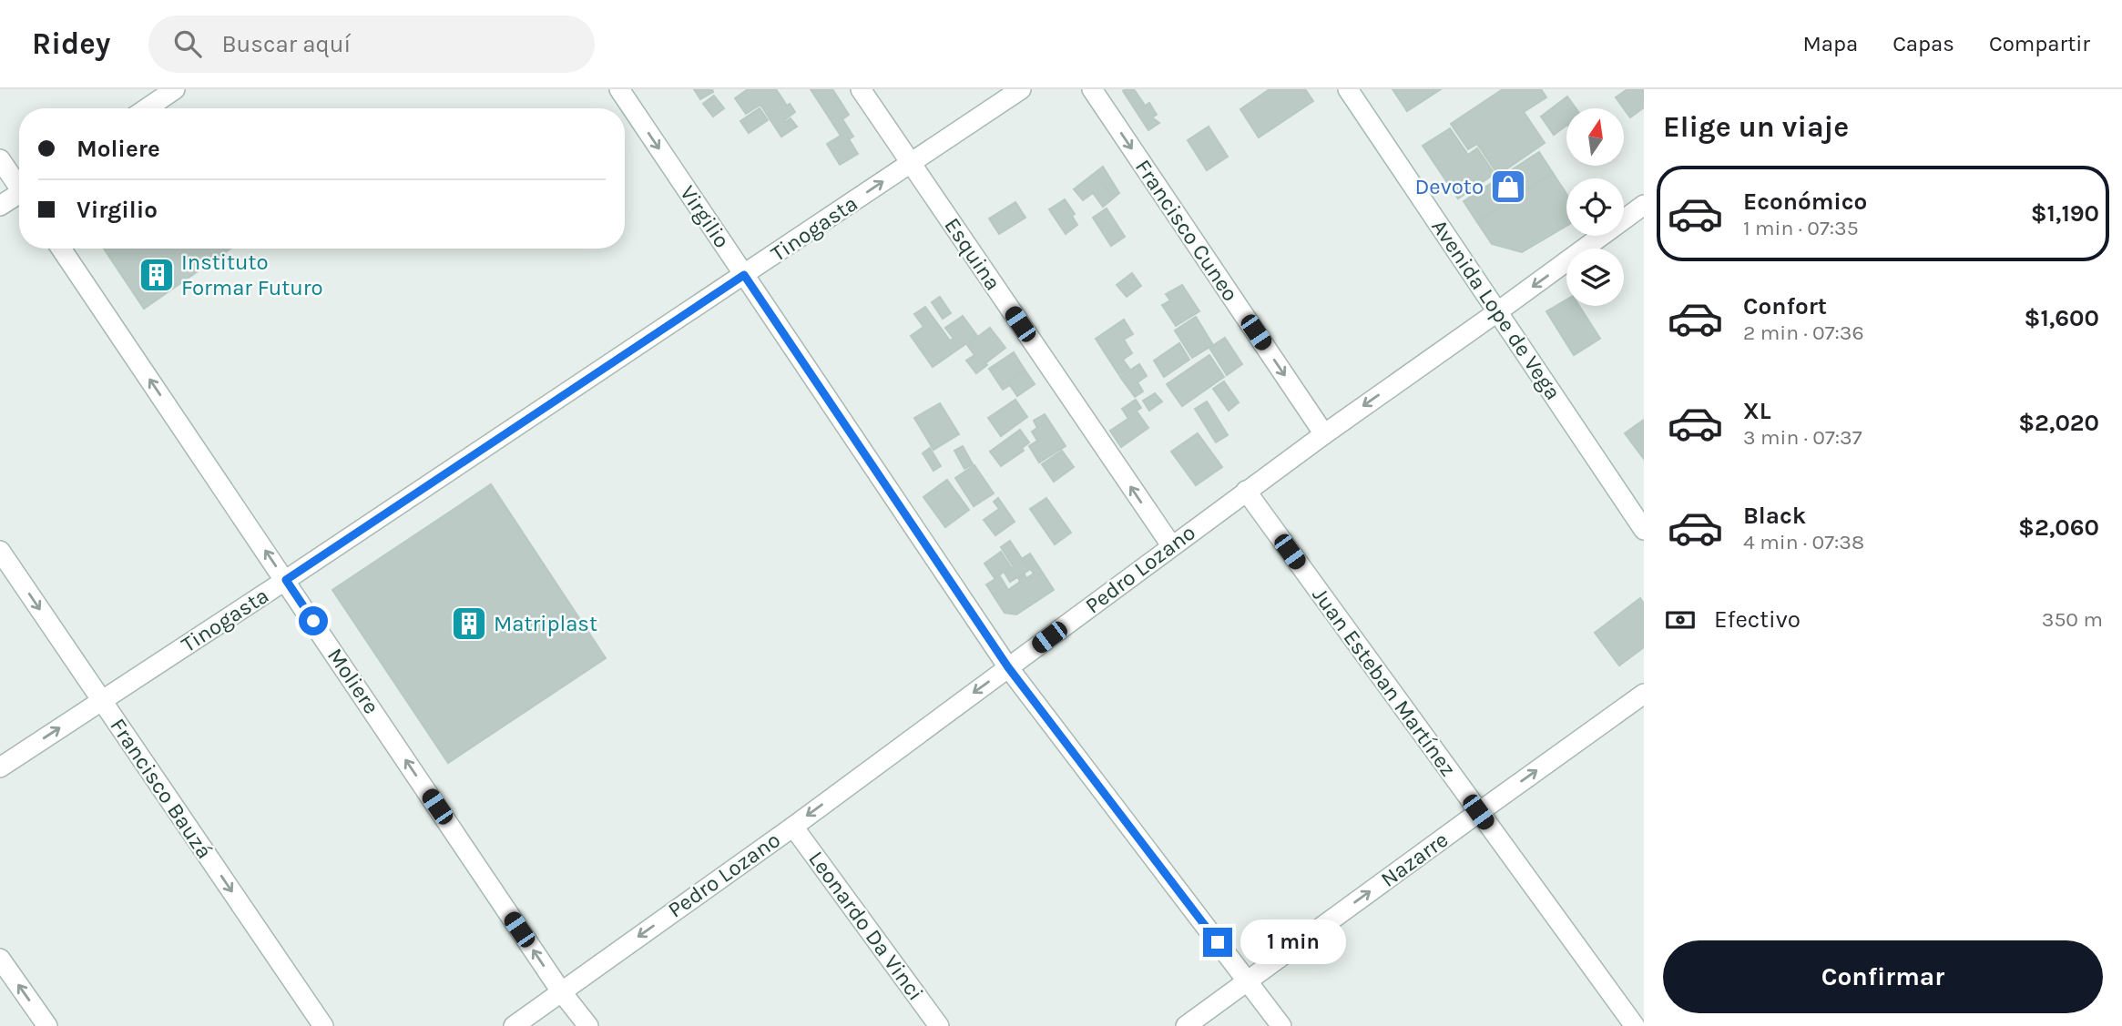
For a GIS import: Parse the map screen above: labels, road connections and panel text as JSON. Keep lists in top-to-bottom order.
{
  "streets": {
    "street": [
      "Virgilio",
      "Tinogasta",
      "Francisco Cuneo",
      "Esquina",
      "Avenida Lope de Vega",
      "Pedro Lozano",
      "Moliere",
      "Juan Esteban Martínez",
      "Francisco Bauzá",
      "Nazarre",
      "Leonardo Da Vinci"
    ]
  },
  "crossings": [
    ["Virgilio", "Tinogasta"],
    ["Virgilio", "Pedro Lozano"],
    ["Virgilio", "Nazarre"],
    ["Tinogasta", "Esquina"],
    ["Tinogasta", "Moliere"],
    ["Tinogasta", "Francisco Bauzá"],
    ["Francisco Cuneo", "Pedro Lozano"],
    ["Esquina", "Pedro Lozano"],
    ["Avenida Lope de Vega", "Pedro Lozano"],
    ["Pedro Lozano", "Moliere"],
    ["Pedro Lozano", "Juan Esteban Martínez"],
    ["Pedro Lozano", "Leonardo Da Vinci"],
    ["Juan Esteban Martínez", "Nazarre"]
  ],
  "one_way": [
    "Francisco Cuneo",
    "Esquina",
    "Pedro Lozano",
    "Moliere",
    "Francisco Bauzá",
    "Nazarre"
  ],
  "places": {
    "shop": ["Devoto"],
    "building": ["Instituto Formar Futuro", "Matriplast"]
  },
  "north": "top",
  "page": {
    "header": "Ridey",
    "search": "Buscar aquí",
    "nav": ["Mapa", "Capas", "Compartir"],
    "heading": "Elige un viaje",
    "banner": ["Moliere", "Virgilio"],
    "list": [
      {
        "name": "Económico",
        "note": "1 min · 07:35",
        "value": "$1,190"
      },
      {
        "name": "Confort",
        "note": "2 min · 07:36",
        "value": "$1,600"
      },
      {
        "name": "XL",
        "note": "3 min · 07:37",
        "value": "$2,020"
      },
      {
        "name": "Black",
        "note": "4 min · 07:38",
        "value": "$2,060"
      }
    ],
    "pay": ["Efectivo", "350 m"],
    "bubble": "1 min",
    "buttons": "Confirmar"
  }
}
